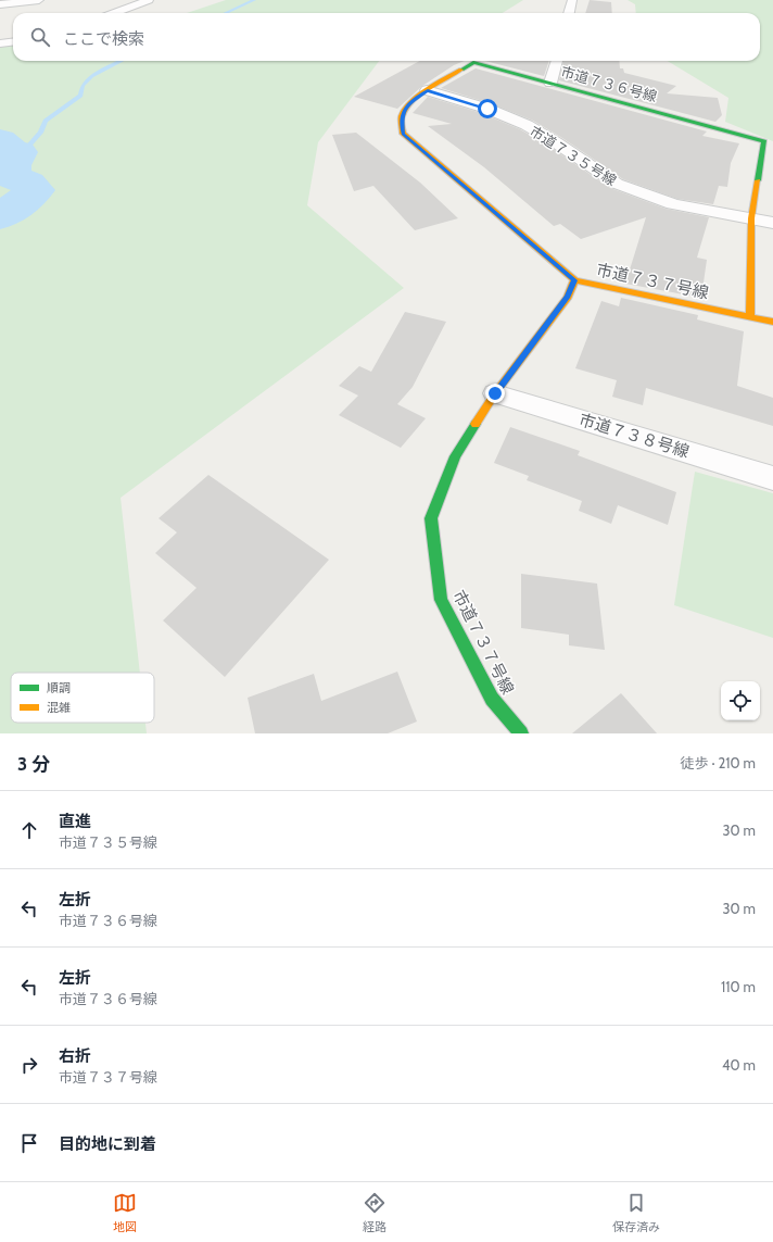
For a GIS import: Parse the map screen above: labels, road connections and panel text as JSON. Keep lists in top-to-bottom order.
{
  "streets": {
    "street": [
      "市道７３６号線",
      "市道７３５号線",
      "市道７３７号線",
      "市道７３８号線"
    ]
  },
  "crossings": [
    ["市道７３６号線", "市道７３５号線"],
    ["市道７３６号線", "市道７３７号線"],
    ["市道７３７号線", "市道７３８号線"]
  ],
  "legend": ["順調", "混雑"],
  "page": {
    "search": "ここで検索",
    "heading": ["3 分", "徒歩 · 210 m"],
    "list": [
      ["直進", "市道７３５号線", "30 m"],
      ["左折", "市道７３６号線", "30 m"],
      ["左折", "市道７３６号線", "110 m"],
      ["右折", "市道７３７号線", "40 m"],
      "目的地に到着"
    ],
    "nav": ["地図", "経路", "保存済み"]
  }
}
